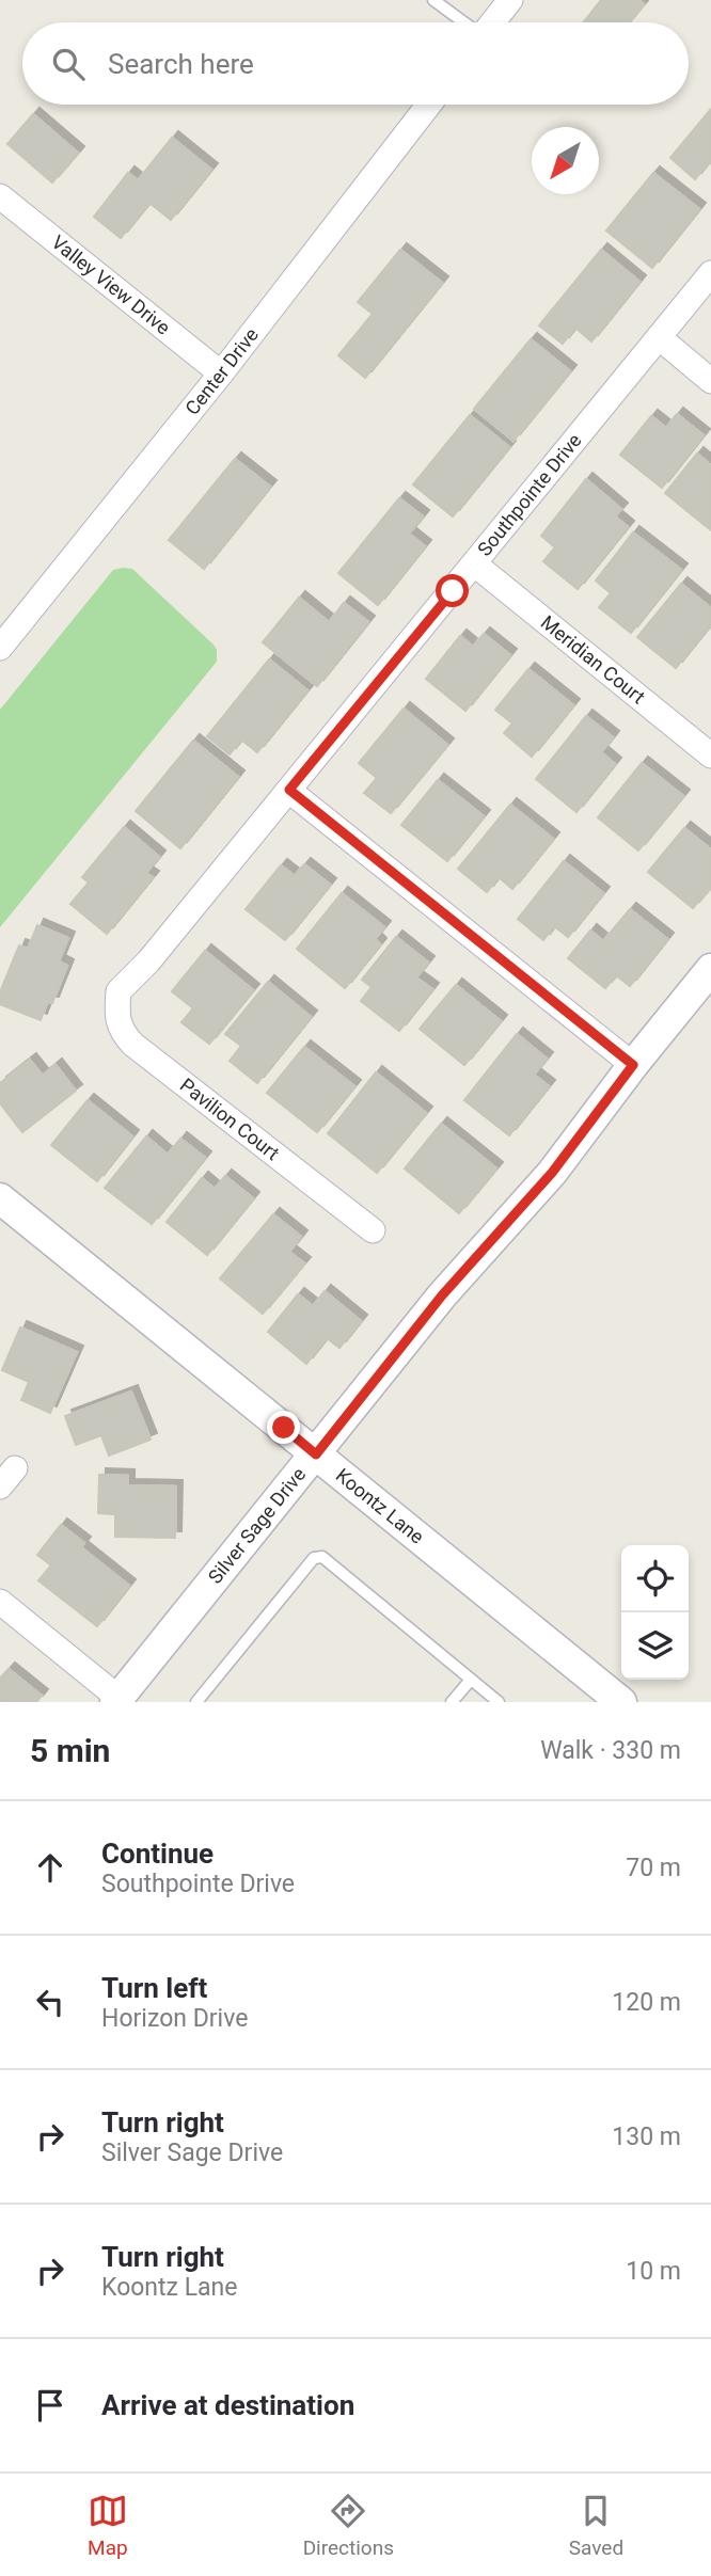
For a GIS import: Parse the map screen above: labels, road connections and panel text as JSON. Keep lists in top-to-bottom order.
{
  "streets": {
    "street": [
      "Valley View Drive",
      "Center Drive",
      "Southpointe Drive",
      "Meridian Court",
      "Pavilion Court",
      "Koontz Lane",
      "Silver Sage Drive"
    ]
  },
  "crossings": [
    ["Valley View Drive", "Center Drive"],
    ["Southpointe Drive", "Meridian Court"],
    ["Southpointe Drive", "Pavilion Court"],
    ["Koontz Lane", "Silver Sage Drive"]
  ],
  "north": "bottom left",
  "page": {
    "search": "Search here",
    "heading": ["5 min", "Walk · 330 m"],
    "list": [
      ["Continue", "Southpointe Drive", "70 m"],
      ["Turn left", "Horizon Drive", "120 m"],
      ["Turn right", "Silver Sage Drive", "130 m"],
      ["Turn right", "Koontz Lane", "10 m"],
      "Arrive at destination"
    ],
    "nav": ["Map", "Directions", "Saved"]
  }
}
